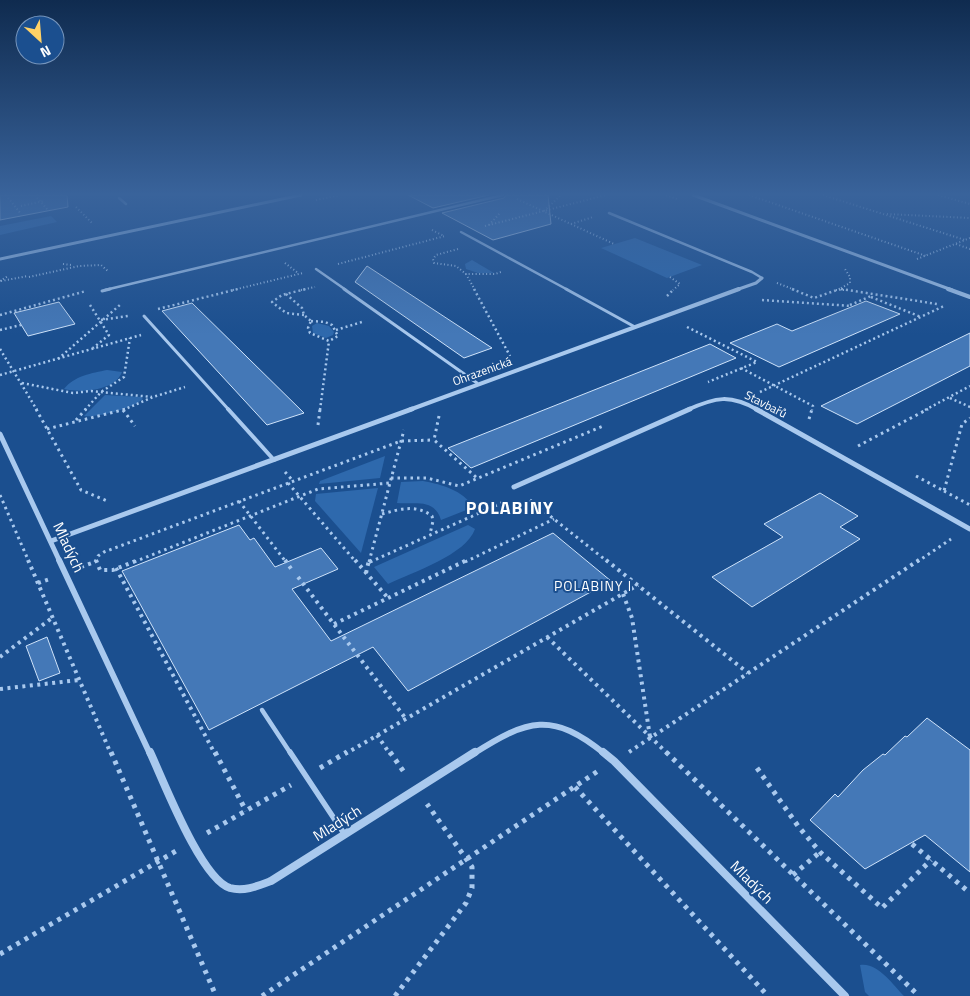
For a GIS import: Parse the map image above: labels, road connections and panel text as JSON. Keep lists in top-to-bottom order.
{
  "streets": {
    "street": ["Ohrazenická", "Stavbařů", "Mladých"]
  },
  "crossings": [
    ["Ohrazenická", "Mladých"]
  ],
  "districts": ["POLABINY", "POLABINY I"],
  "north": "bottom right"
}
